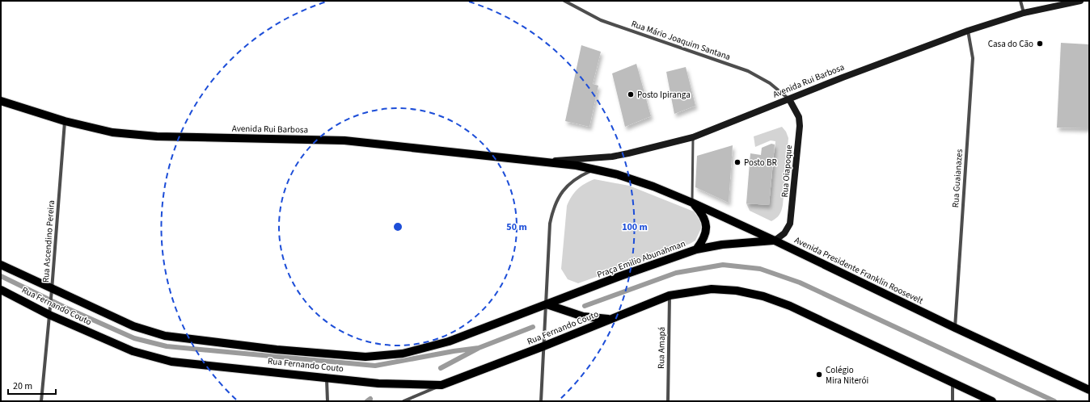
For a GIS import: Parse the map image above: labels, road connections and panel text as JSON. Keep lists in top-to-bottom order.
{
  "streets": {
    "main road": [
      "Avenida Rui Barbosa",
      "Rua Oiapoque",
      "Praça Emilio Abunahman",
      "Avenida Presidente Franklin Roosevelt",
      "Rua Fernando Couto"
    ],
    "street": [
      "Rua Mário Joaquim Santana",
      "Rua Guaianazes",
      "Rua Ascendino Pereira",
      "Rua Amapá"
    ]
  },
  "crossings": [
    ["Rua Mário Joaquim Santana", "Avenida Rui Barbosa"],
    ["Rua Mário Joaquim Santana", "Rua Oiapoque"],
    ["Avenida Rui Barbosa", "Rua Oiapoque"],
    ["Avenida Rui Barbosa", "Rua Guaianazes"],
    ["Avenida Rui Barbosa", "Rua Ascendino Pereira"],
    ["Avenida Rui Barbosa", "Avenida Presidente Franklin Roosevelt"],
    ["Rua Oiapoque", "Praça Emilio Abunahman"],
    ["Rua Oiapoque", "Avenida Presidente Franklin Roosevelt"],
    ["Rua Guaianazes", "Avenida Presidente Franklin Roosevelt"],
    ["Rua Ascendino Pereira", "Rua Fernando Couto"],
    ["Praça Emilio Abunahman", "Avenida Presidente Franklin Roosevelt"],
    ["Praça Emilio Abunahman", "Rua Fernando Couto"]
  ],
  "places": [
    "Casa do Cão",
    "Posto Ipiranga",
    "Posto BR",
    "Colégio Mira Niterói"
  ],
  "scale_bar": "20 m",
  "rings": ["50 m", "100 m"]
}
